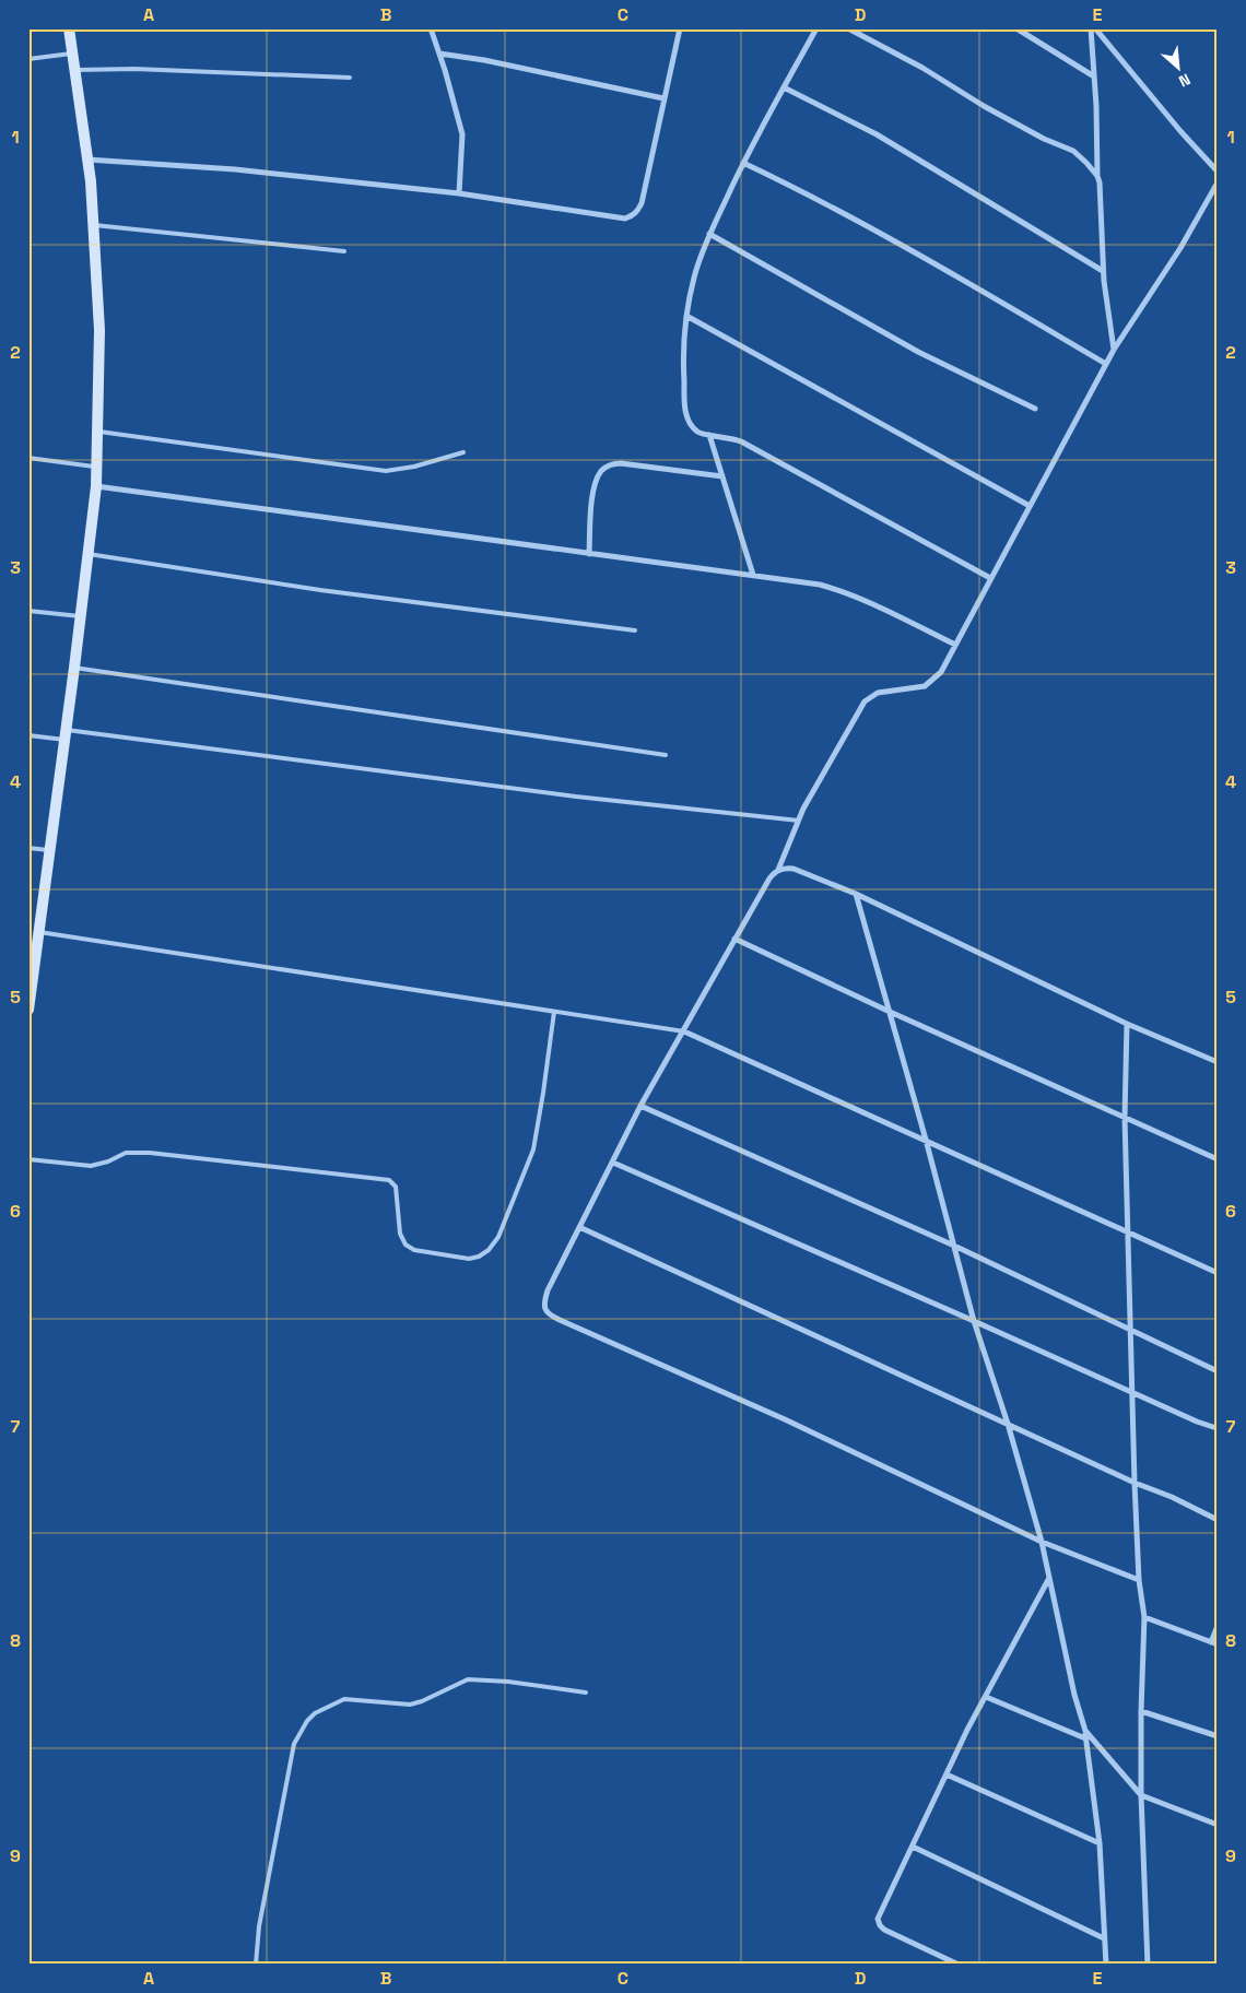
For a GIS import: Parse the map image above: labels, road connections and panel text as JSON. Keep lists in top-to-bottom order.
{
  "north": "bottom right",
  "grid": {
    "columns": [
      "A",
      "B",
      "C",
      "D",
      "E"
    ],
    "rows": [
      "1",
      "2",
      "3",
      "4",
      "5",
      "6",
      "7",
      "8",
      "9"
    ]
  }
}
